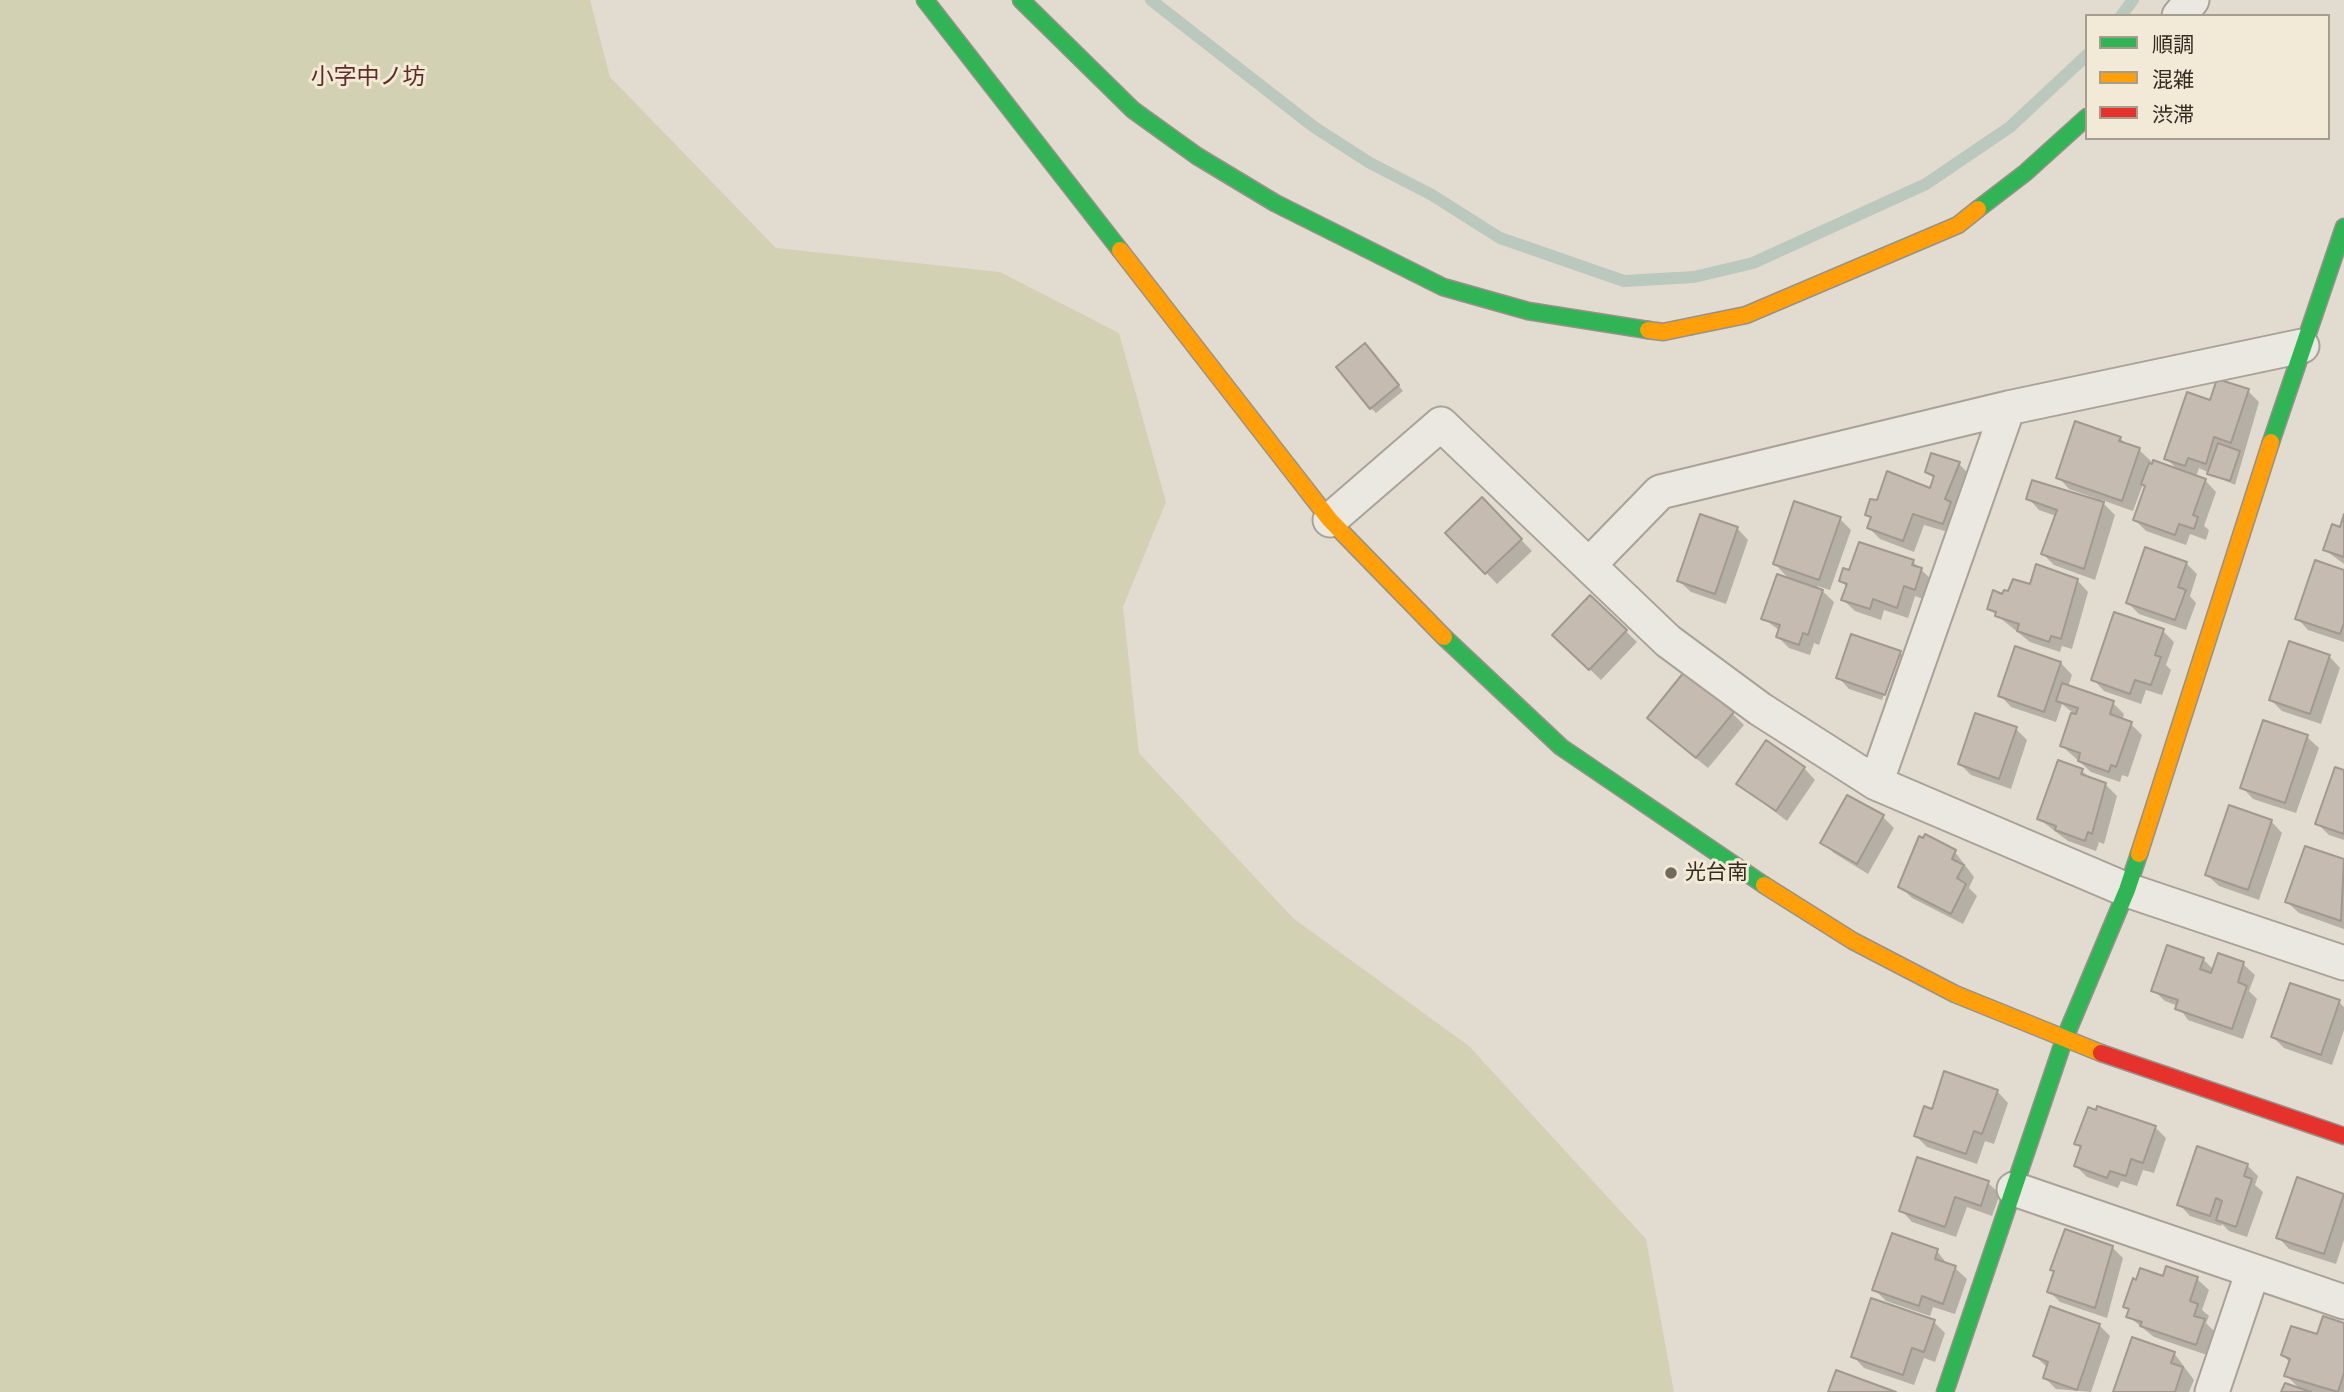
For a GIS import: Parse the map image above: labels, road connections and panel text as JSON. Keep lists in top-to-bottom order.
{
  "districts": ["小字中ノ坊"],
  "places": ["光台南"],
  "legend": ["順調", "混雑", "渋滞"]
}
